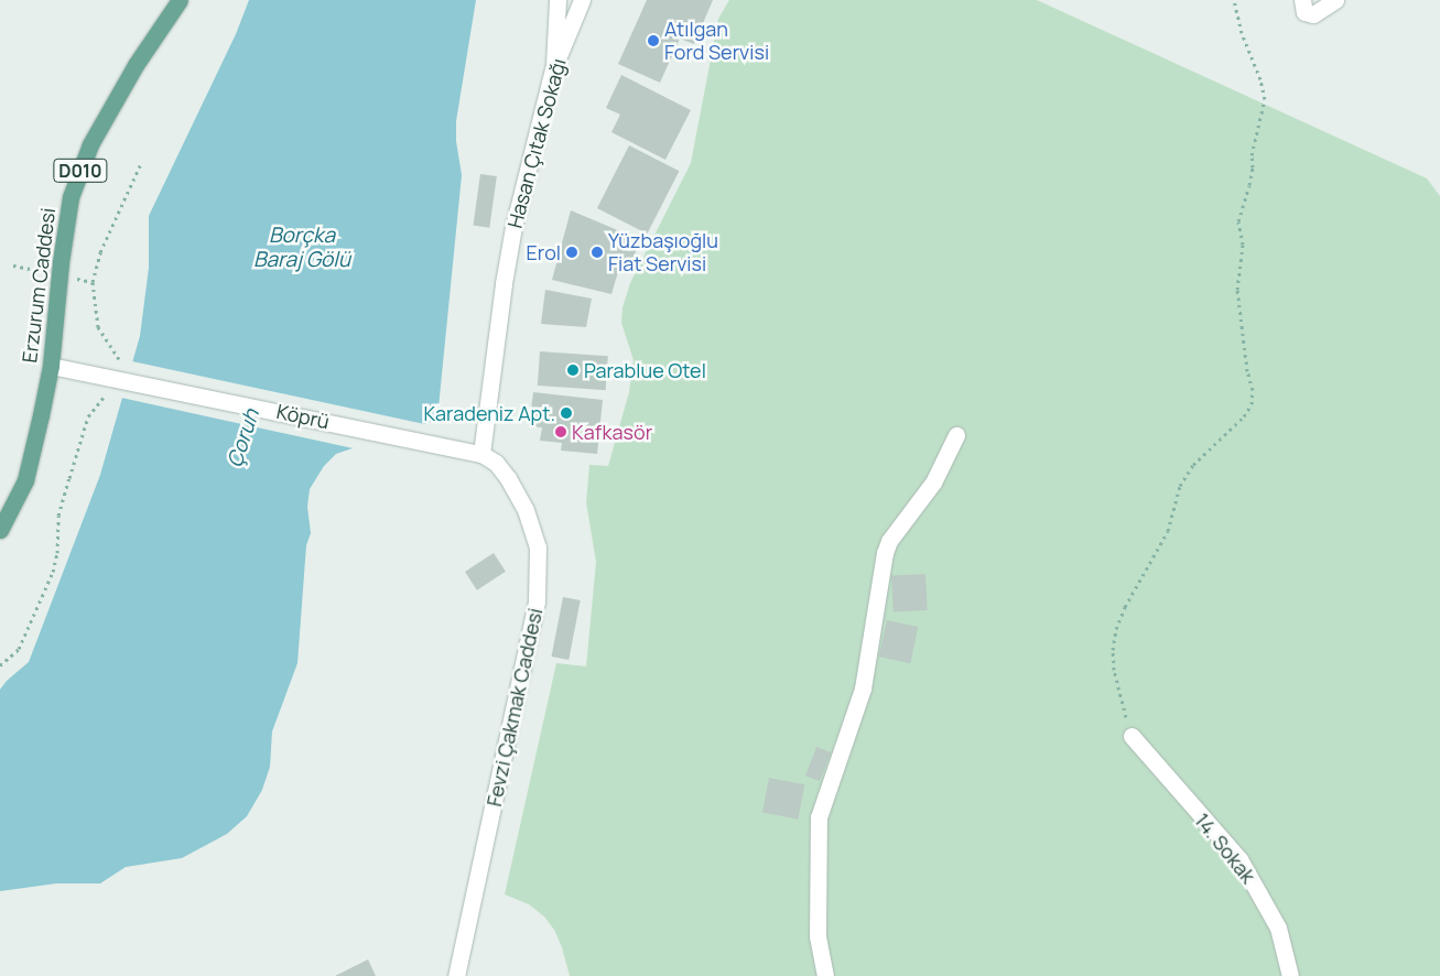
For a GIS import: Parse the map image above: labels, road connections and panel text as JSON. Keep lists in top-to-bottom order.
{
  "streets": {
    "main road": ["D010", "Erzurum Caddesi"],
    "street": [
      "Hasan Çıtak Sokağı",
      "Köprü",
      "Fevzi Çakmak Caddesi",
      "14. Sokak"
    ]
  },
  "crossings": [
    ["Hasan Çıtak Sokağı", "Köprü"],
    ["Hasan Çıtak Sokağı", "Fevzi Çakmak Caddesi"],
    ["Erzurum Caddesi", "Köprü"],
    ["Köprü", "Fevzi Çakmak Caddesi"]
  ],
  "water": ["Borçka Baraj Gölü", "Çoruh"],
  "places": [
    "Atılgan Ford Servisi",
    "Erol",
    "Yüzbaşıoğlu Fiat Servisi",
    "Parablue Otel",
    "Karadeniz Apt.",
    "Kafkasör"
  ]
}
